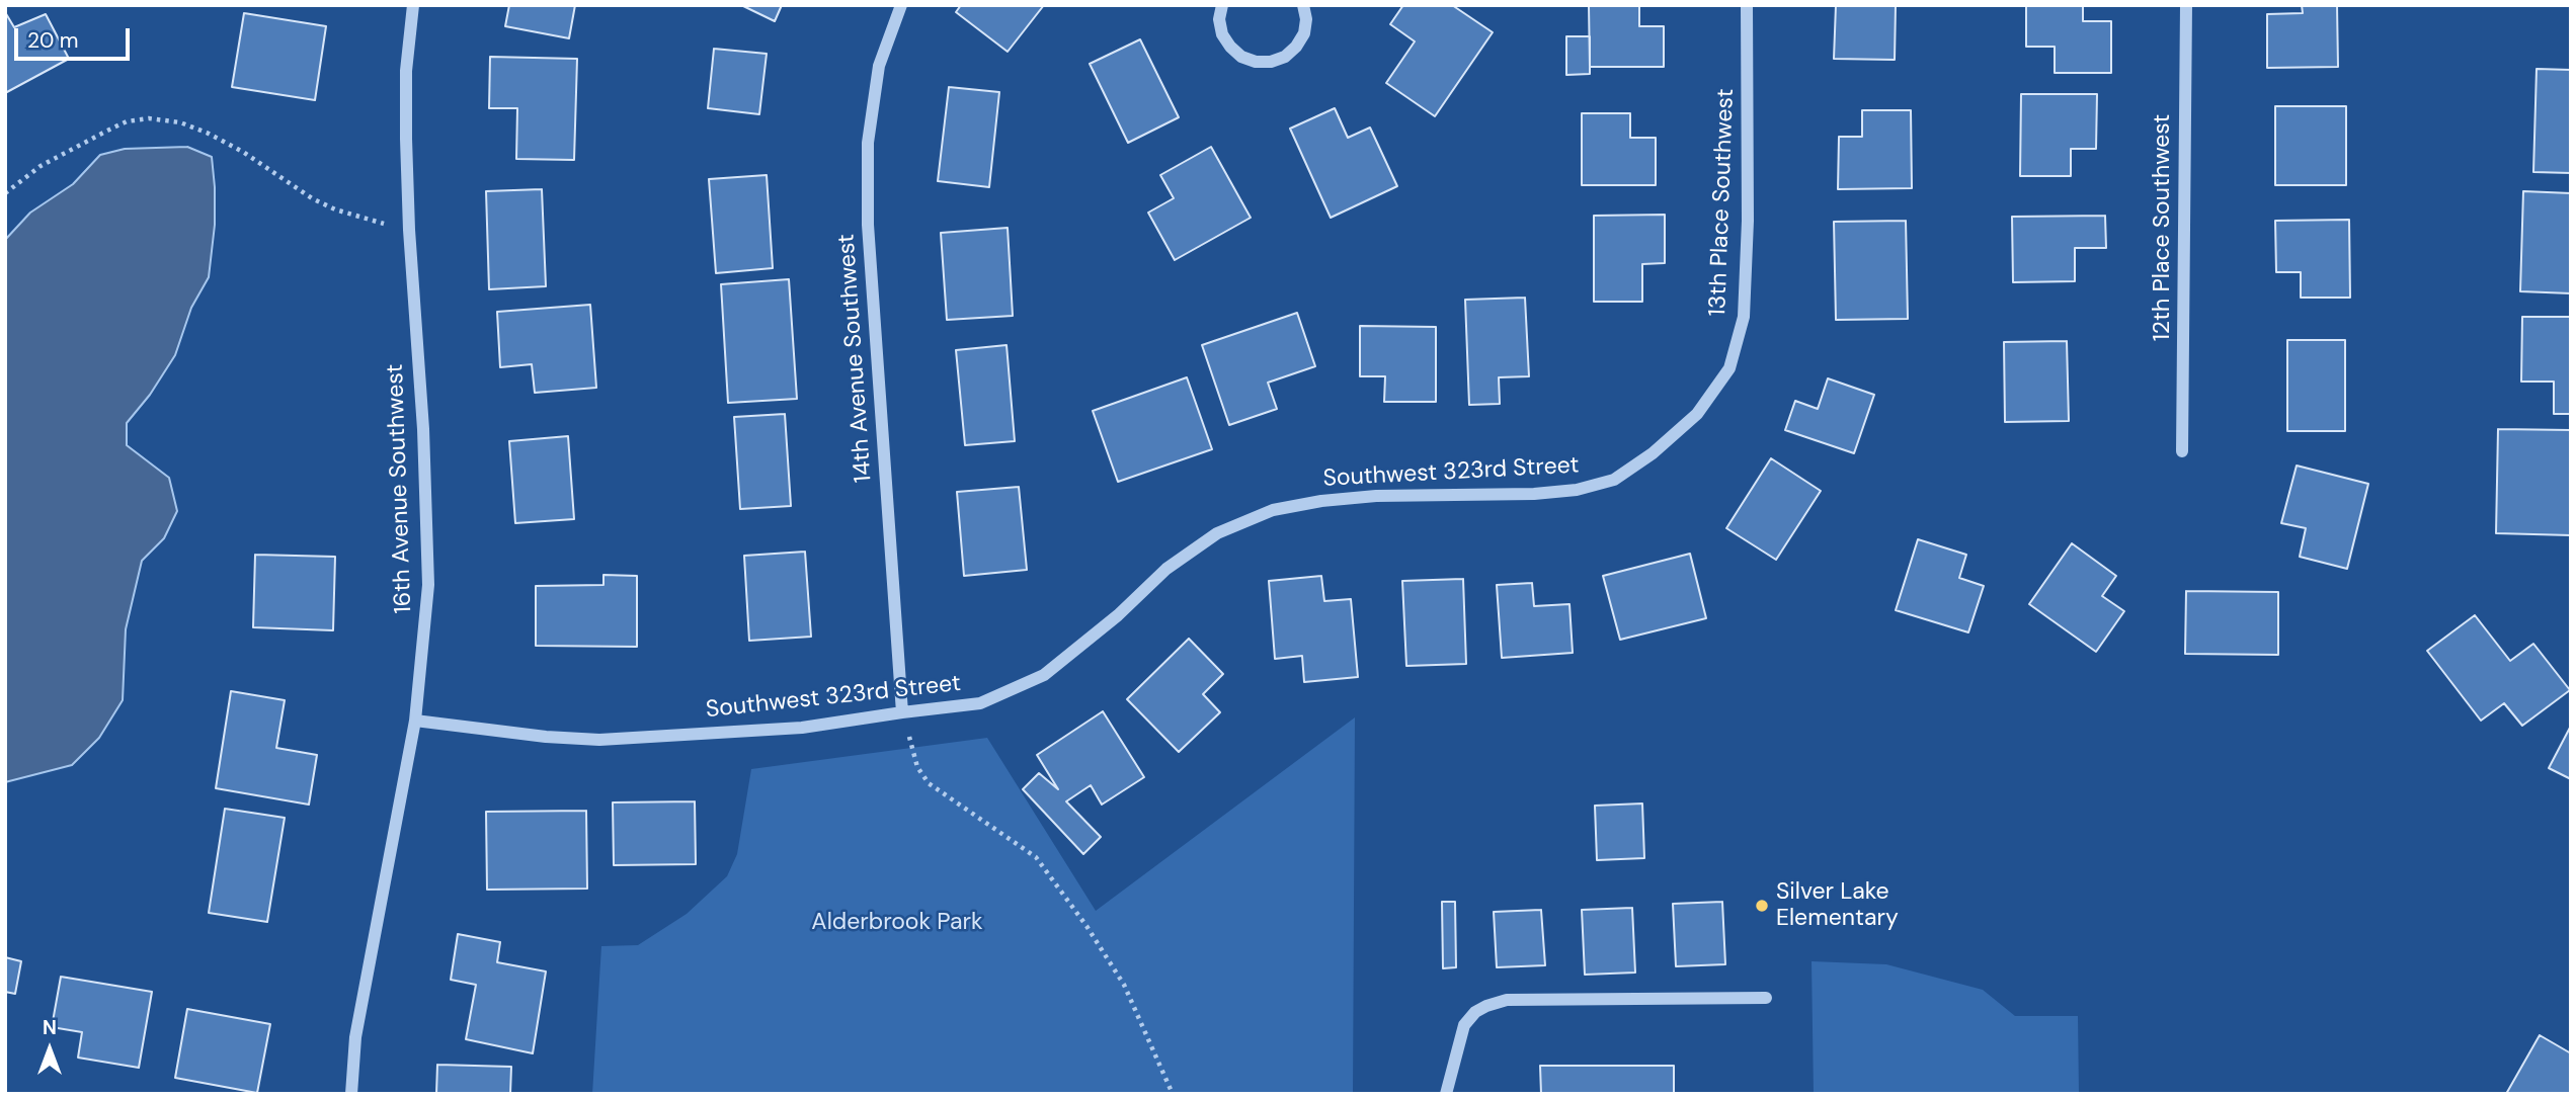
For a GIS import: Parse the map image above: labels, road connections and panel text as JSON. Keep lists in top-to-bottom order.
{
  "streets": {
    "street": [
      "13th Place Southwest",
      "12th Place Southwest",
      "14th Avenue Southwest",
      "Southwest 323rd Street",
      "16th Avenue Southwest"
    ]
  },
  "crossings": [
    ["13th Place Southwest", "Southwest 323rd Street"],
    ["14th Avenue Southwest", "Southwest 323rd Street"],
    ["Southwest 323rd Street", "16th Avenue Southwest"]
  ],
  "parks": ["Alderbrook Park"],
  "places": ["Silver Lake Elementary"],
  "scale_bar": "20 m",
  "north": "top"
}
